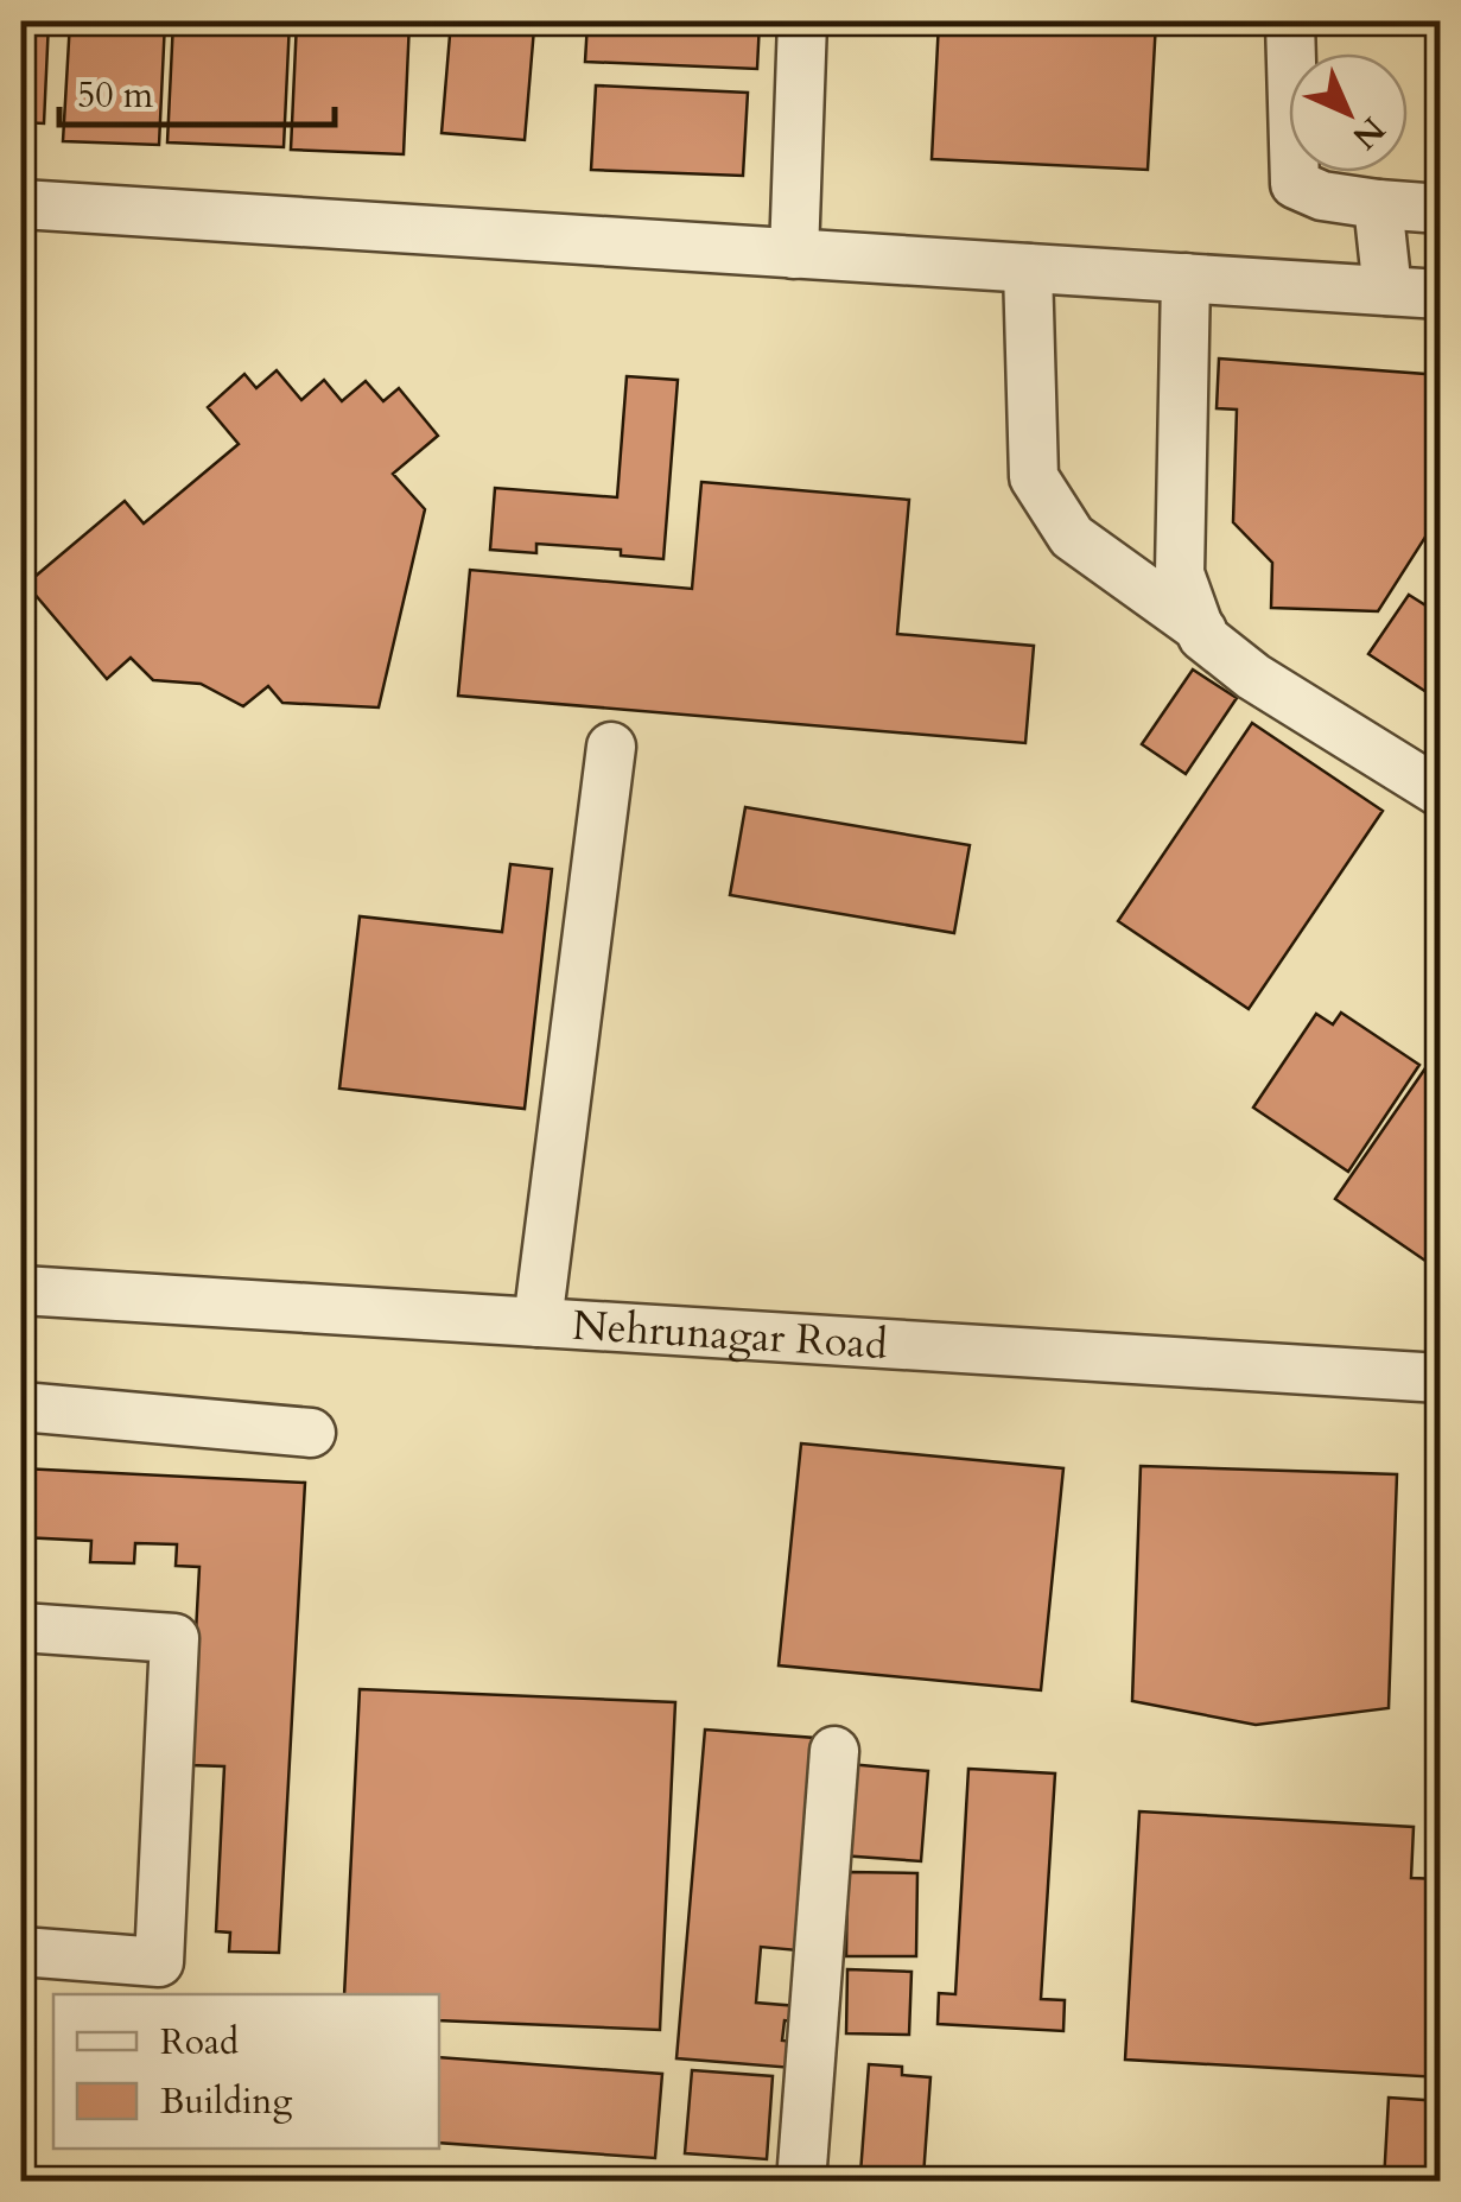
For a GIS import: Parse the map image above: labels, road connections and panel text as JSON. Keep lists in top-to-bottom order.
{
  "streets": {
    "street": ["Nehrunagar Road"]
  },
  "legend": ["Road", "Building"],
  "scale_bar": "50 m",
  "north": "bottom right"
}
